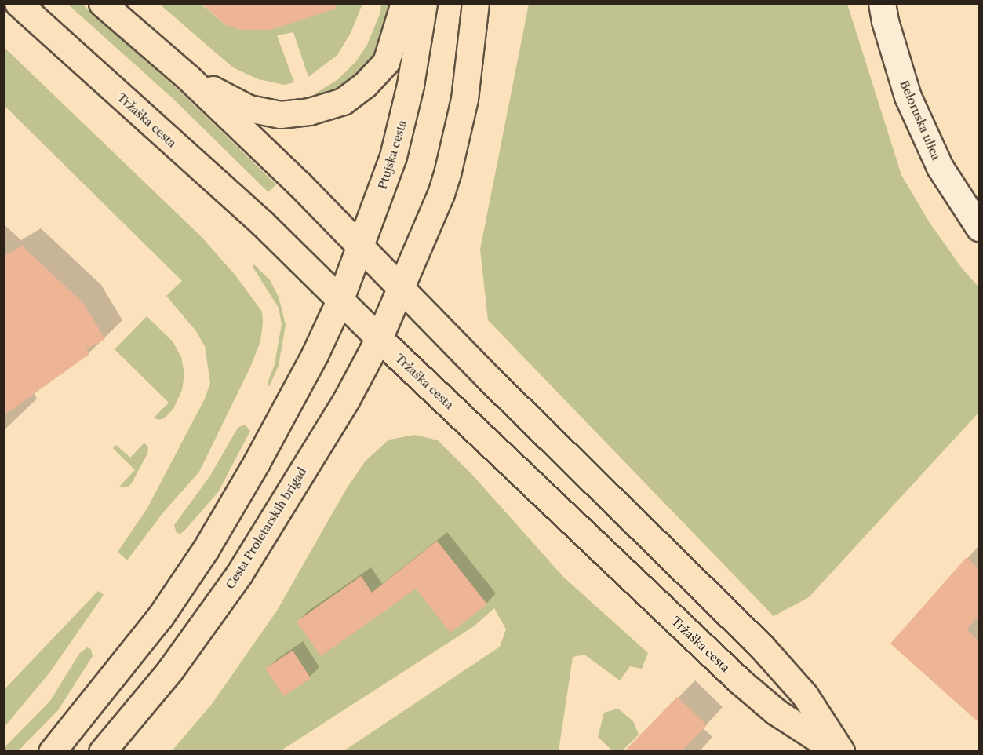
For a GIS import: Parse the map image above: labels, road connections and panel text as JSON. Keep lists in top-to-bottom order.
{
  "streets": {
    "main road": ["Tržaška cesta", "Ptujska cesta", "Cesta Proletarskih brigad"],
    "street": ["Beloruska ulica"]
  },
  "crossings": [
    ["Tržaška cesta", "Ptujska cesta"],
    ["Tržaška cesta", "Cesta Proletarskih brigad"]
  ]
}
